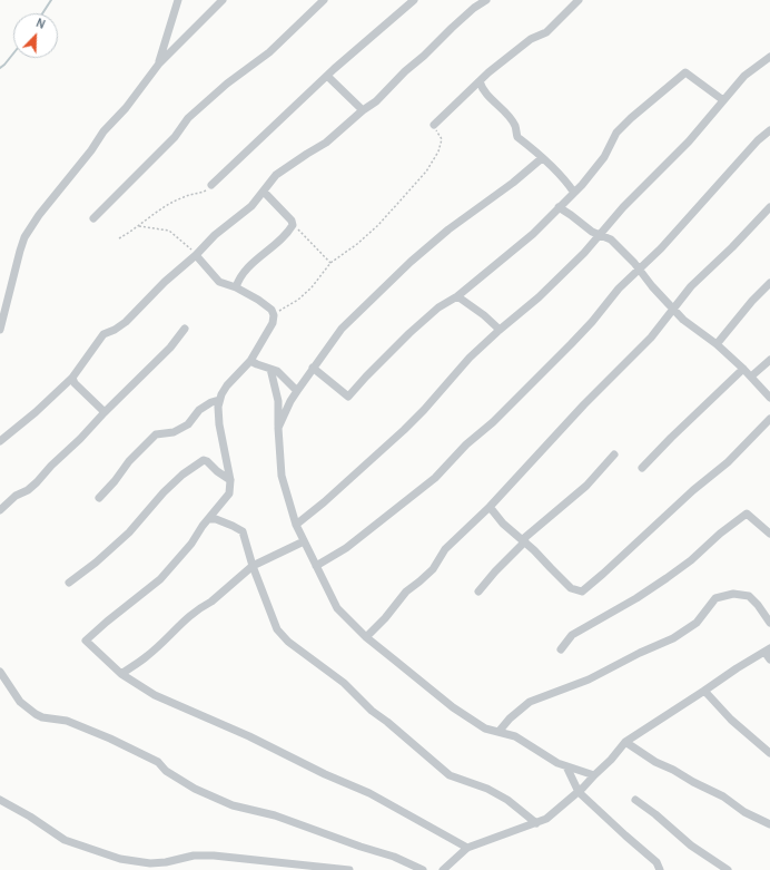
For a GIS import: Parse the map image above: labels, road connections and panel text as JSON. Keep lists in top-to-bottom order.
{
  "north": "top right"
}
